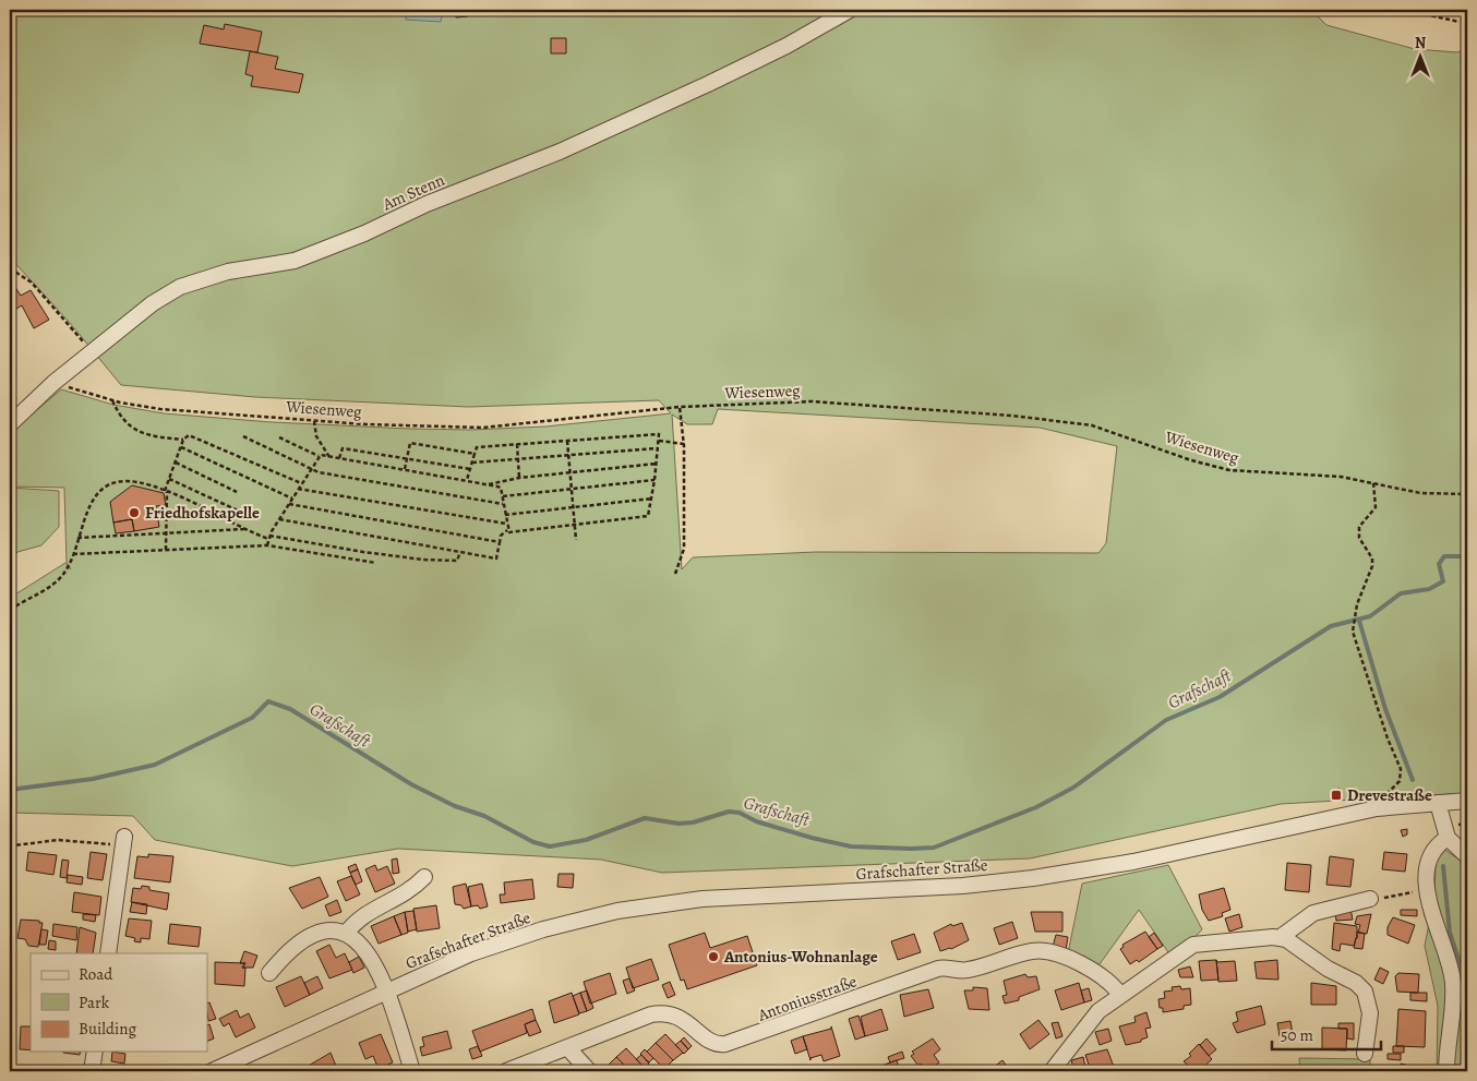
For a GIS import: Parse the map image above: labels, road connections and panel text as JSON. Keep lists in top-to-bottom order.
{
  "streets": {
    "street": ["Am Stenn", "Grafschafter Straße", "Antoniusstraße"],
    "path": ["Wiesenweg"]
  },
  "crossings": [
    ["Am Stenn", "Wiesenweg"]
  ],
  "water": ["Grafschaft"],
  "places": {
    "other": ["Friedhofskapelle", "Antonius-Wohnanlage"],
    "transit": ["Drevestraße"]
  },
  "legend": ["Road", "Park", "Building"],
  "scale_bar": "50 m",
  "north": "top"
}
